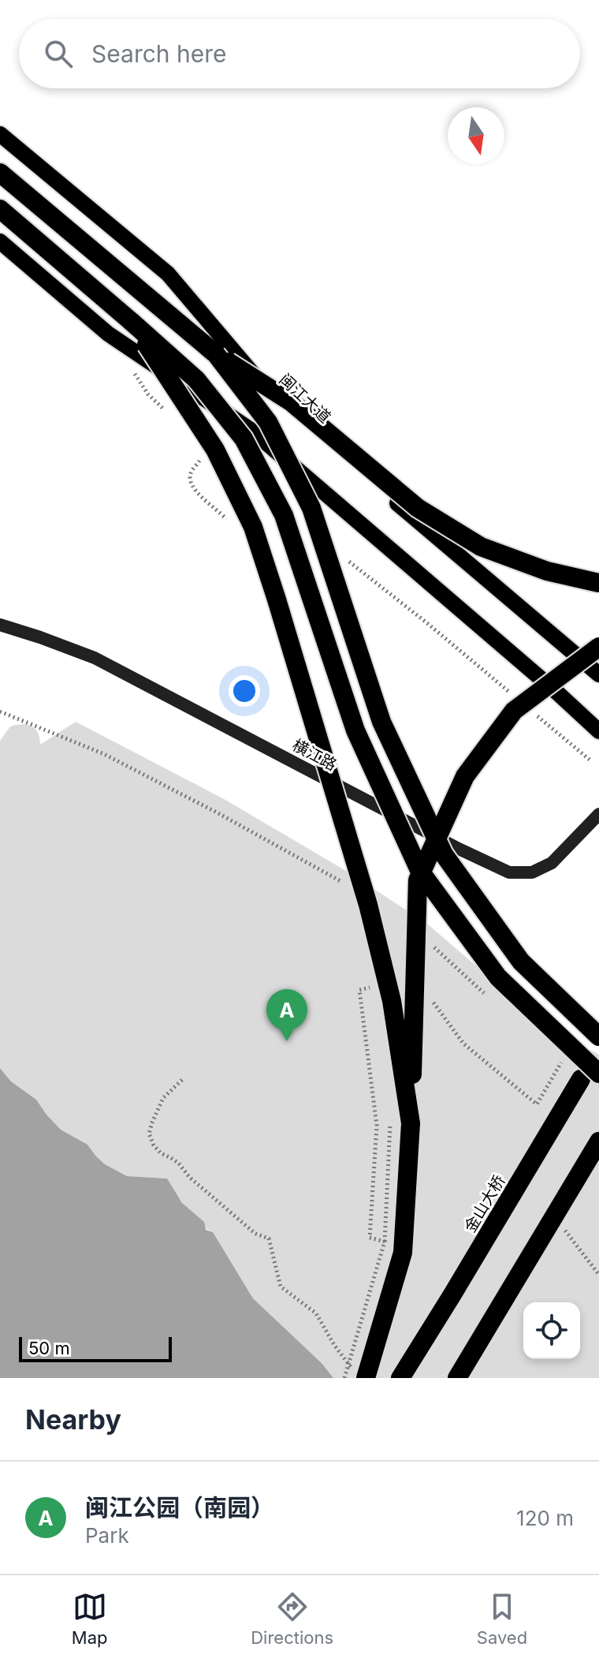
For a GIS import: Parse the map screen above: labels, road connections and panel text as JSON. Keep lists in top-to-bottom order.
{
  "streets": {
    "highway": ["金山大桥"],
    "main road": ["闽江大道"],
    "street": ["横江路"]
  },
  "scale_bar": "50 m",
  "north": "bottom",
  "page": {
    "search": "Search here",
    "pins": "A",
    "scale": "50 m",
    "heading": "Nearby",
    "list": [
      {
        "mark": "A",
        "name": "闽江公园（南园）",
        "note": "Park",
        "value": "120 m"
      }
    ],
    "nav": ["Map", "Directions", "Saved"]
  }
}
